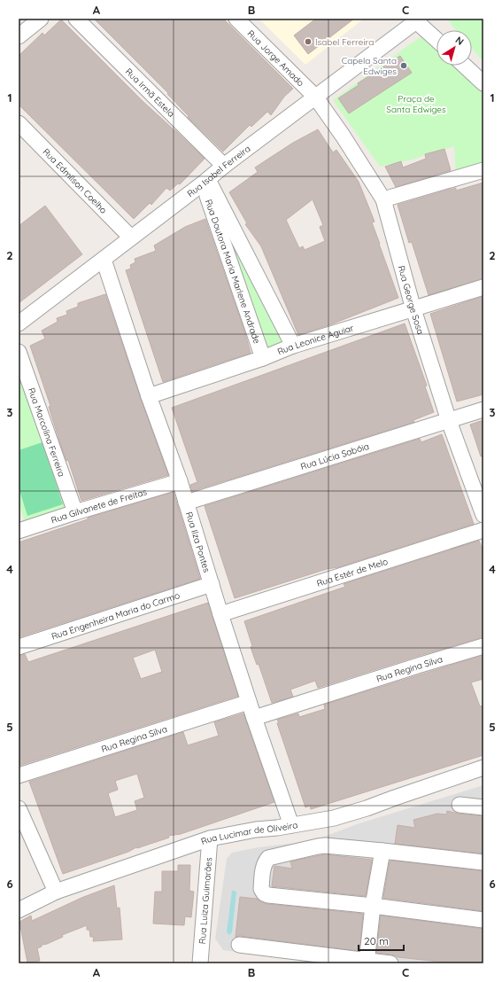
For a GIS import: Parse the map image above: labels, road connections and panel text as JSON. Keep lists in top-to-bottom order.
{
  "streets": {
    "street": [
      "Rua Jorge Amado",
      "Rua Irmã Estela",
      "Rua Isabel Ferreira",
      "Rua Edmílson Coelho",
      "Rua Doutora Maria Marlene Andrade",
      "Rua George Sosa",
      "Rua Leonice Aguiar",
      "Rua Marcolina Ferreira",
      "Rua Lúcia Sabóia",
      "Rua Gilvanete de Freitas",
      "Rua Ilza Pontes",
      "Rua Estér de Melo",
      "Rua Engenheira Maria do Carmo",
      "Rua Regina Silva",
      "Rua Lucimar de Oliveira",
      "Rua Luiza Guimarães"
    ]
  },
  "crossings": [
    ["Rua Jorge Amado", "Rua Isabel Ferreira"],
    ["Rua Jorge Amado", "Rua George Sosa"],
    ["Rua Irmã Estela", "Rua Isabel Ferreira"],
    ["Rua Isabel Ferreira", "Rua Edmílson Coelho"],
    ["Rua Isabel Ferreira", "Rua Doutora Maria Marlene Andrade"],
    ["Rua Isabel Ferreira", "Rua George Sosa"],
    ["Rua Isabel Ferreira", "Rua Ilza Pontes"],
    ["Rua Doutora Maria Marlene Andrade", "Rua Leonice Aguiar"],
    ["Rua George Sosa", "Rua Leonice Aguiar"],
    ["Rua George Sosa", "Rua Lúcia Sabóia"],
    ["Rua Leonice Aguiar", "Rua Ilza Pontes"],
    ["Rua Marcolina Ferreira", "Rua Gilvanete de Freitas"],
    ["Rua Lúcia Sabóia", "Rua Ilza Pontes"],
    ["Rua Gilvanete de Freitas", "Rua Ilza Pontes"],
    ["Rua Ilza Pontes", "Rua Estér de Melo"],
    ["Rua Ilza Pontes", "Rua Engenheira Maria do Carmo"],
    ["Rua Ilza Pontes", "Rua Regina Silva"],
    ["Rua Ilza Pontes", "Rua Lucimar de Oliveira"],
    ["Rua Lucimar de Oliveira", "Rua Luiza Guimarães"]
  ],
  "parks": ["Praça de Santa Edwiges"],
  "places": ["Isabel Ferreira", "Capela Santa Edwiges"],
  "scale_bar": "20 m",
  "north": "top right",
  "grid": {
    "columns": ["A", "B", "C"],
    "rows": [
      "1",
      "2",
      "3",
      "4",
      "5",
      "6"
    ]
  }
}
